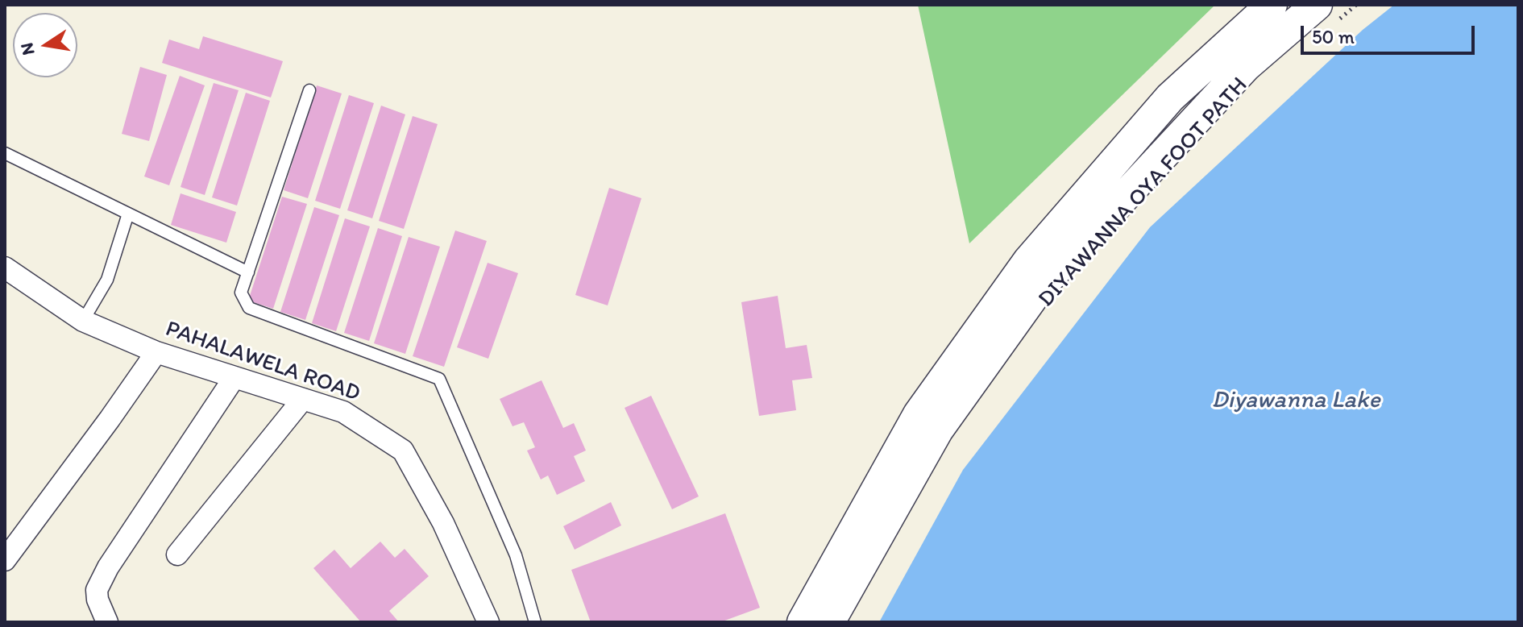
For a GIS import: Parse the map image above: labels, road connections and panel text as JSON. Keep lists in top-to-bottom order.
{
  "streets": {
    "street": ["PAHALAWELA ROAD"]
  },
  "water": ["Diyawanna Lake"],
  "scale_bar": "50 m",
  "north": "left"
}
